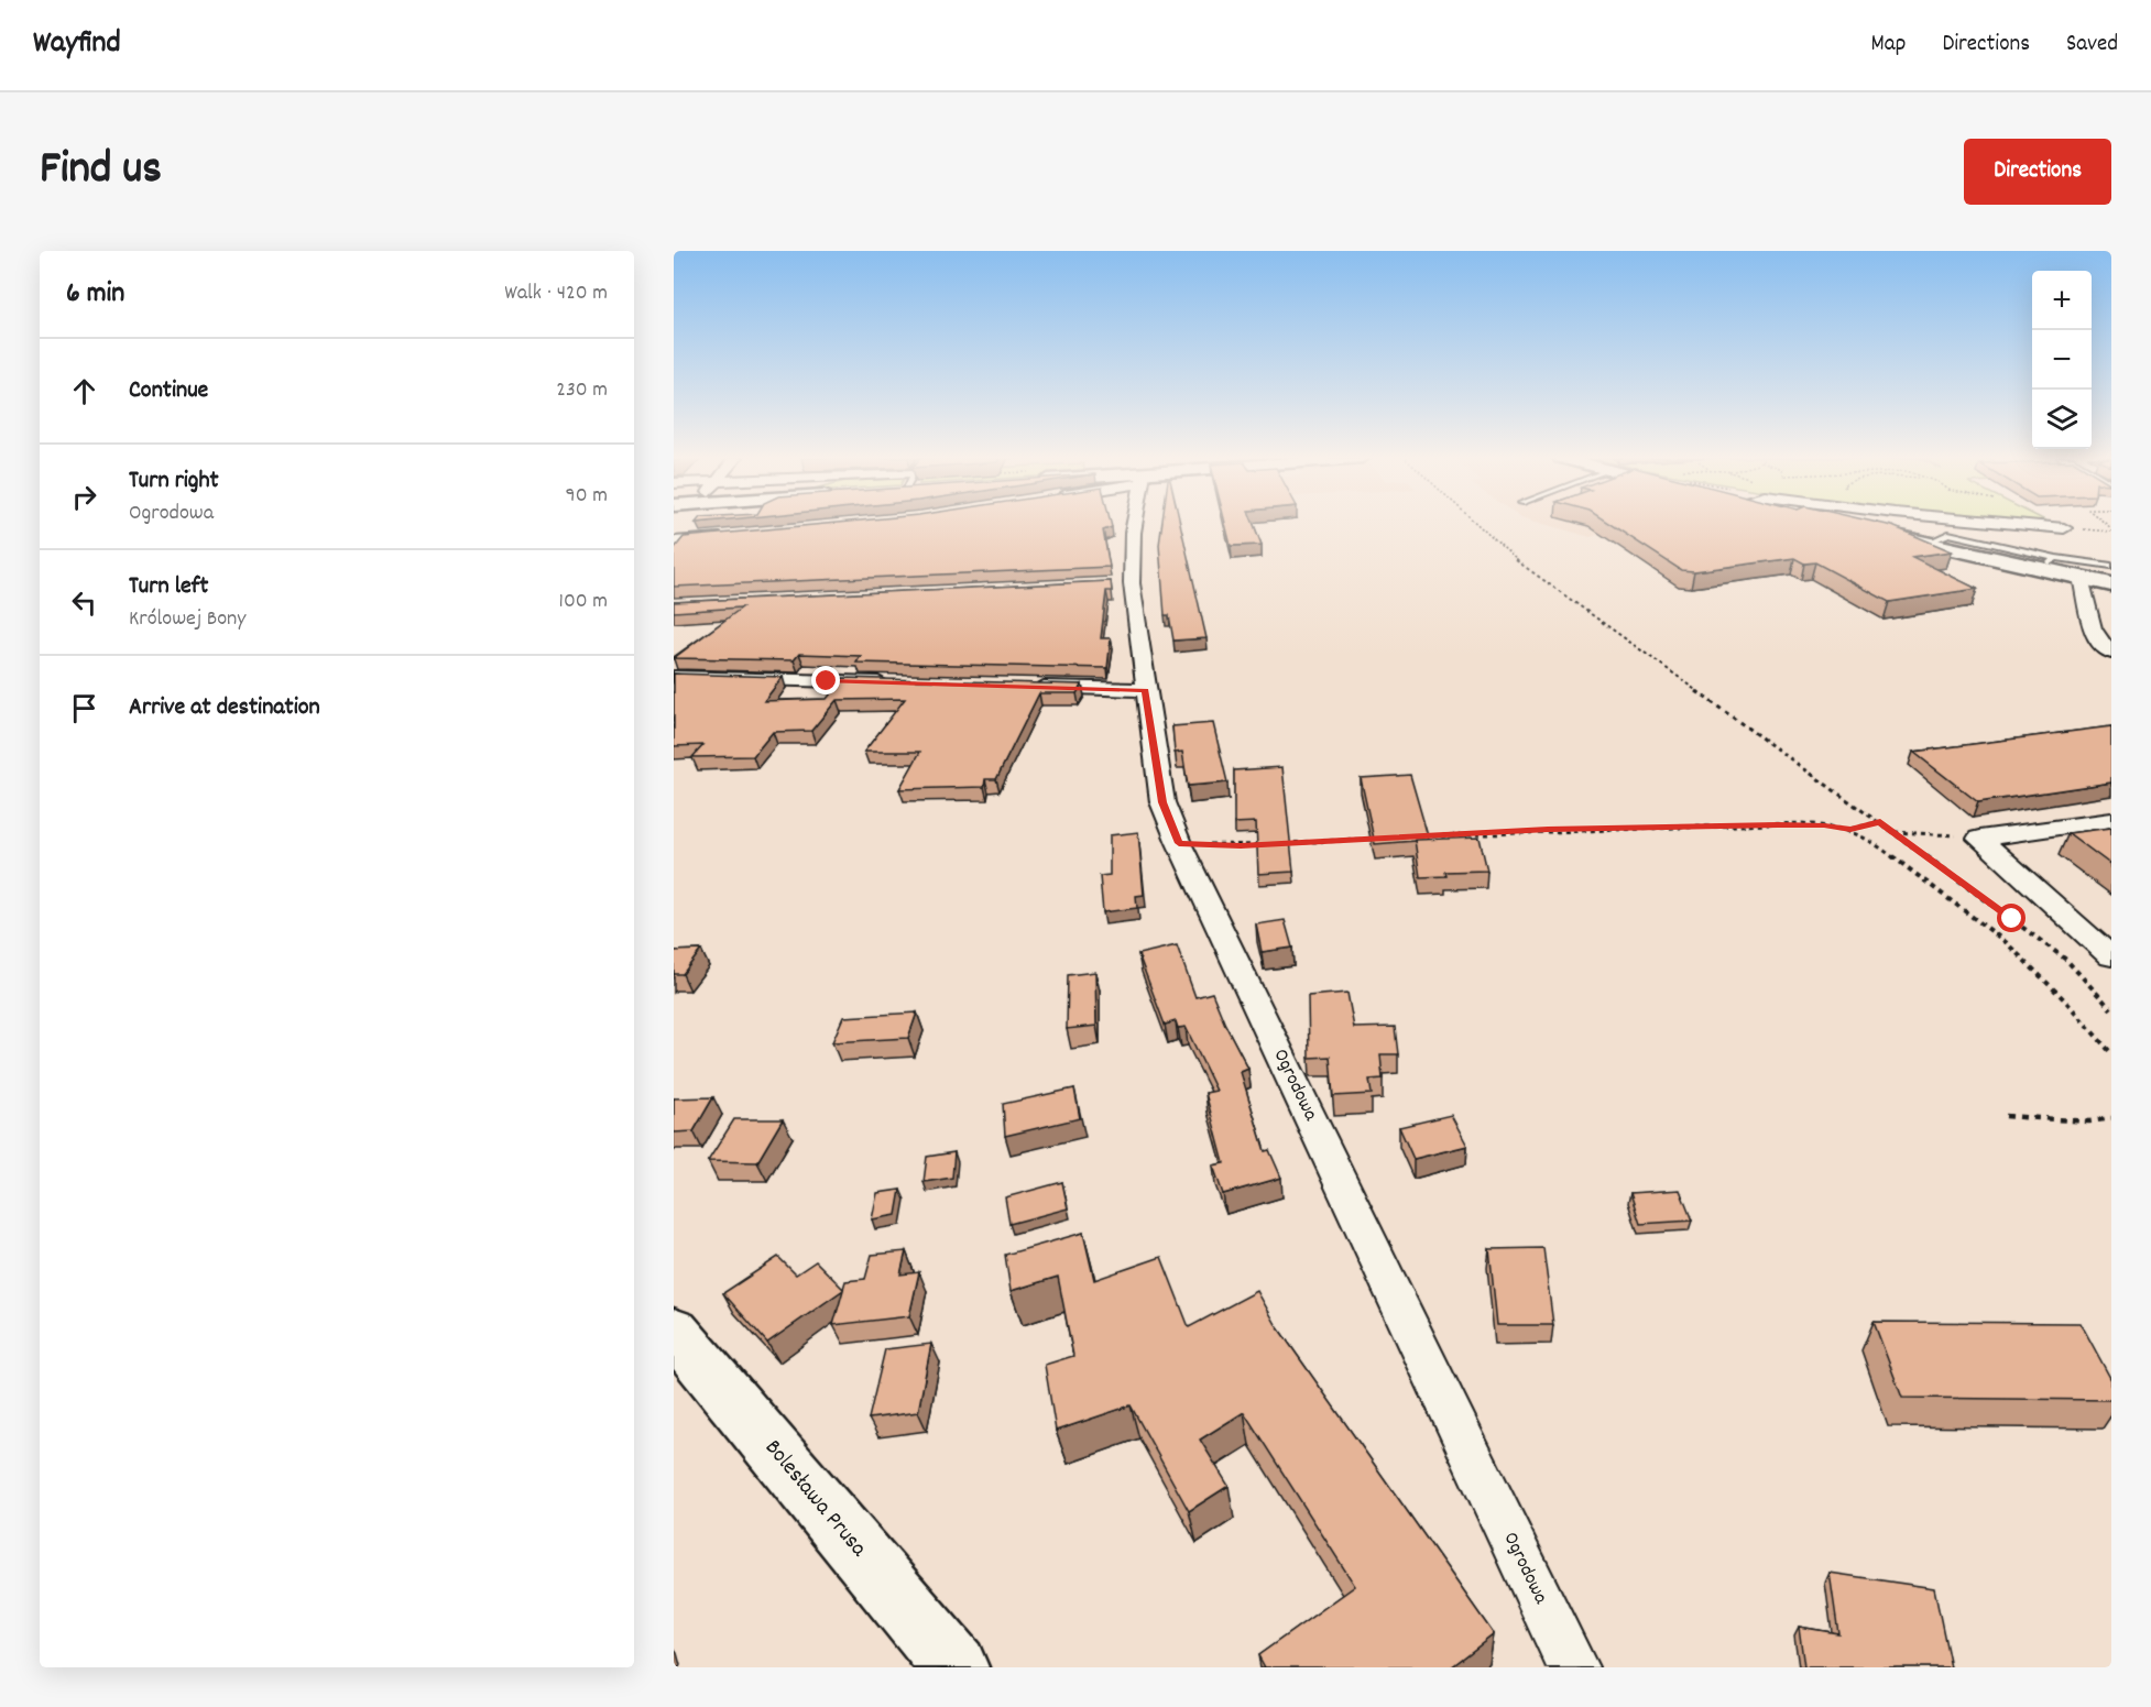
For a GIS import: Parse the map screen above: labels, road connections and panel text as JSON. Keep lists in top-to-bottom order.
{
  "streets": {
    "street": ["Ogrodowa", "Bolesława Prusa"]
  },
  "page": {
    "header": "Wayfind",
    "nav": ["Map", "Directions", "Saved"],
    "title": "Find us",
    "buttons": "Directions",
    "heading": ["6 min", "Walk · 420 m"],
    "map_buttons": ["+", "−"],
    "list": [
      ["Continue", "230 m"],
      ["Turn right", "Ogrodowa", "90 m"],
      ["Turn left", "Królowej Bony", "100 m"],
      "Arrive at destination"
    ]
  }
}
